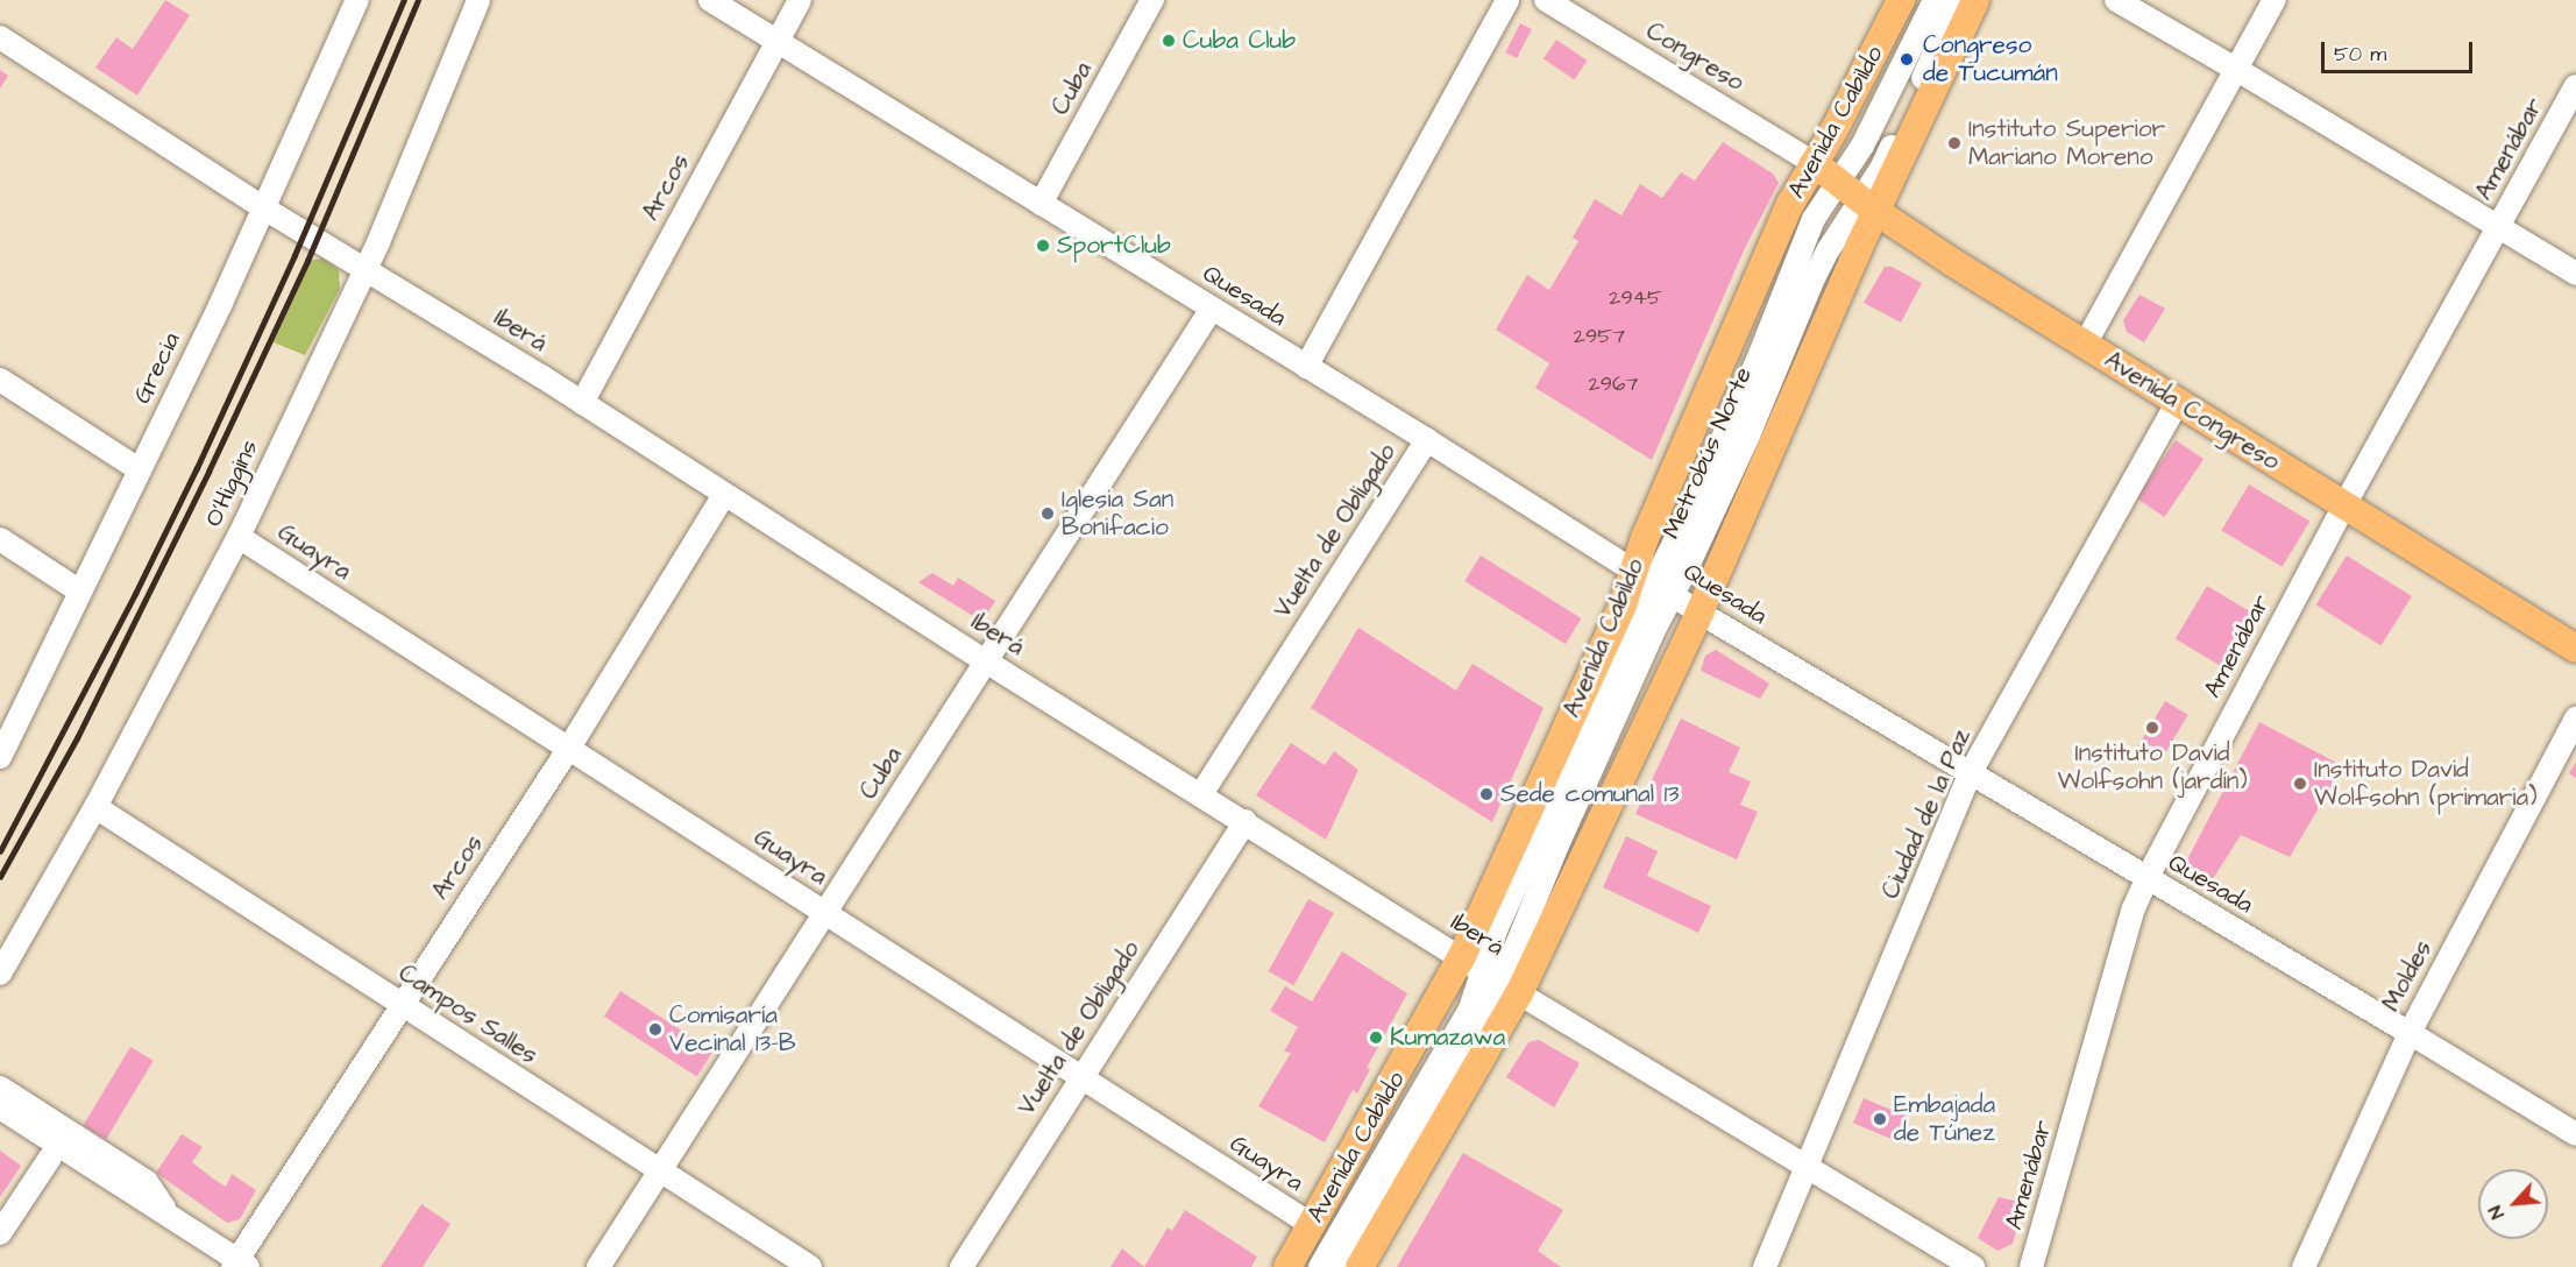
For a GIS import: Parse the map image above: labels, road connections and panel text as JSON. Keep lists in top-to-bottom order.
{
  "streets": {
    "main road": ["Avenida Cabildo", "Avenida Congreso"],
    "street": [
      "Congreso",
      "Cuba",
      "Amenábar",
      "Arcos",
      "Quesada",
      "Iberá",
      "Grecia",
      "Metrobús Norte",
      "O'Higgins",
      "Vuelta de Obligado",
      "Guayra",
      "Ciudad de la Paz",
      "Moldes",
      "Campos Salles"
    ]
  },
  "crossings": [
    ["Congreso", "Avenida Cabildo"],
    ["Congreso", "Avenida Congreso"],
    ["Cuba", "Quesada"],
    ["Cuba", "Iberá"],
    ["Cuba", "Guayra"],
    ["Cuba", "Campos Salles"],
    ["Avenida Cabildo", "Quesada"],
    ["Avenida Cabildo", "Iberá"],
    ["Avenida Cabildo", "Avenida Congreso"],
    ["Avenida Cabildo", "Metrobús Norte"],
    ["Avenida Cabildo", "Guayra"],
    ["Amenábar", "Quesada"],
    ["Amenábar", "Avenida Congreso"],
    ["Arcos", "Quesada"],
    ["Arcos", "Iberá"],
    ["Arcos", "Guayra"],
    ["Arcos", "Campos Salles"],
    ["Quesada", "Metrobús Norte"],
    ["Quesada", "Vuelta de Obligado"],
    ["Quesada", "Ciudad de la Paz"],
    ["Quesada", "Moldes"],
    ["Iberá", "Grecia"],
    ["Iberá", "Metrobús Norte"],
    ["Iberá", "O'Higgins"],
    ["Iberá", "Vuelta de Obligado"],
    ["Iberá", "Ciudad de la Paz"],
    ["Avenida Congreso", "Metrobús Norte"],
    ["Avenida Congreso", "Ciudad de la Paz"],
    ["O'Higgins", "Guayra"],
    ["O'Higgins", "Campos Salles"],
    ["Vuelta de Obligado", "Guayra"]
  ],
  "places": [
    "Cuba Club",
    "Congreso de Tucumán",
    "Instituto Superior Mariano Moreno",
    "SportClub",
    "Iglesia San Bonifacio",
    "Instituto David Wolfsohn (jardín)",
    "Instituto David Wolfsohn (primaria)",
    "Sede comunal 13",
    "Comisaría Vecinal 13-B",
    "Kumazawa",
    "Embajada de Túnez"
  ],
  "house_numbers": ["2945", "2957", "2967"],
  "scale_bar": "50 m",
  "north": "bottom left"
}
